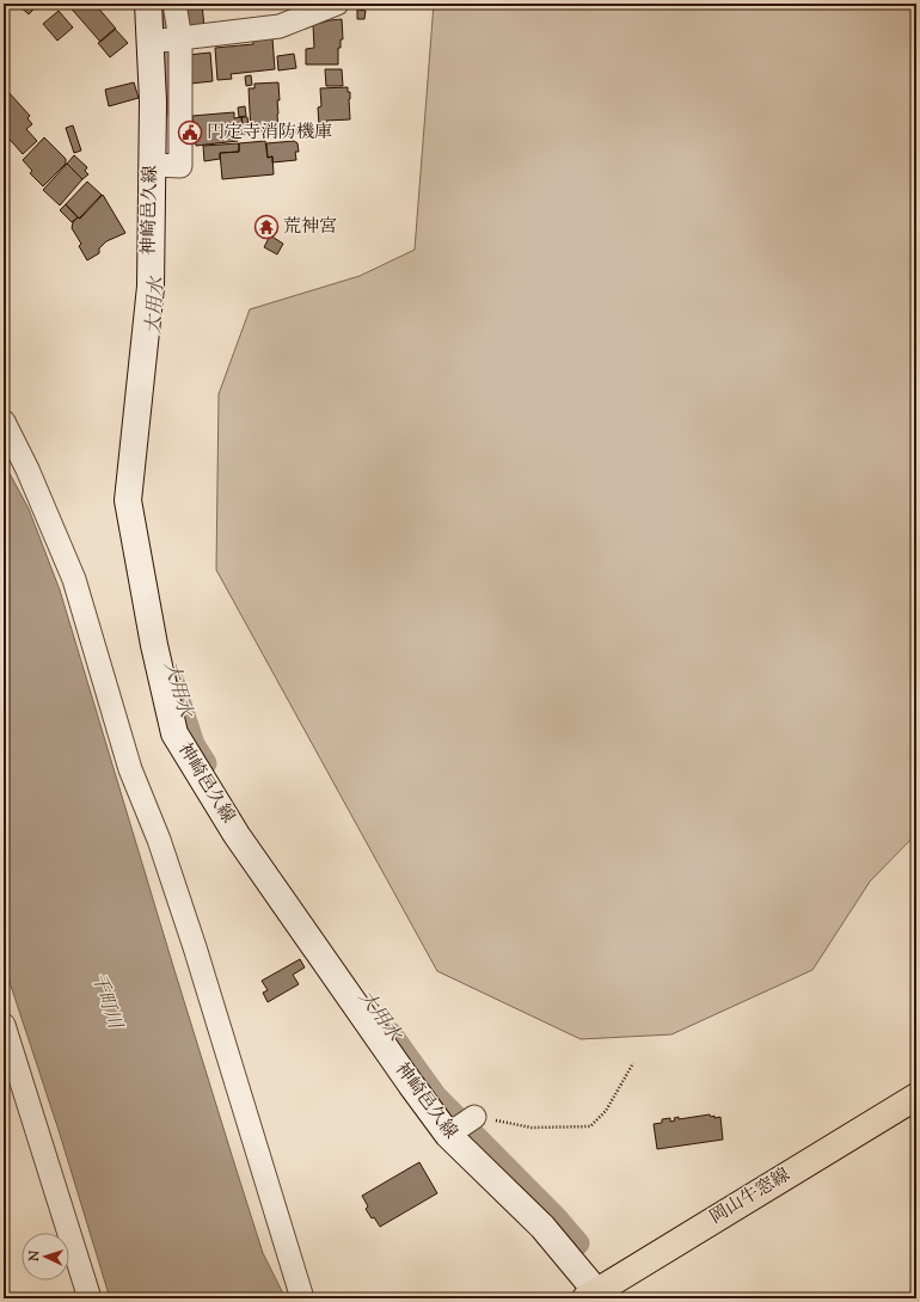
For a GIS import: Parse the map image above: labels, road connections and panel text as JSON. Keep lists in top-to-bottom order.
{
  "streets": {
    "main road": ["神崎邑久線", "岡山牛窓線"]
  },
  "crossings": [
    ["神崎邑久線", "岡山牛窓線"]
  ],
  "water": ["大用水", "千町川"],
  "places": {
    "public building": ["円定寺消防機庫"],
    "temple": ["荒神宮"]
  },
  "north": "left"
}
